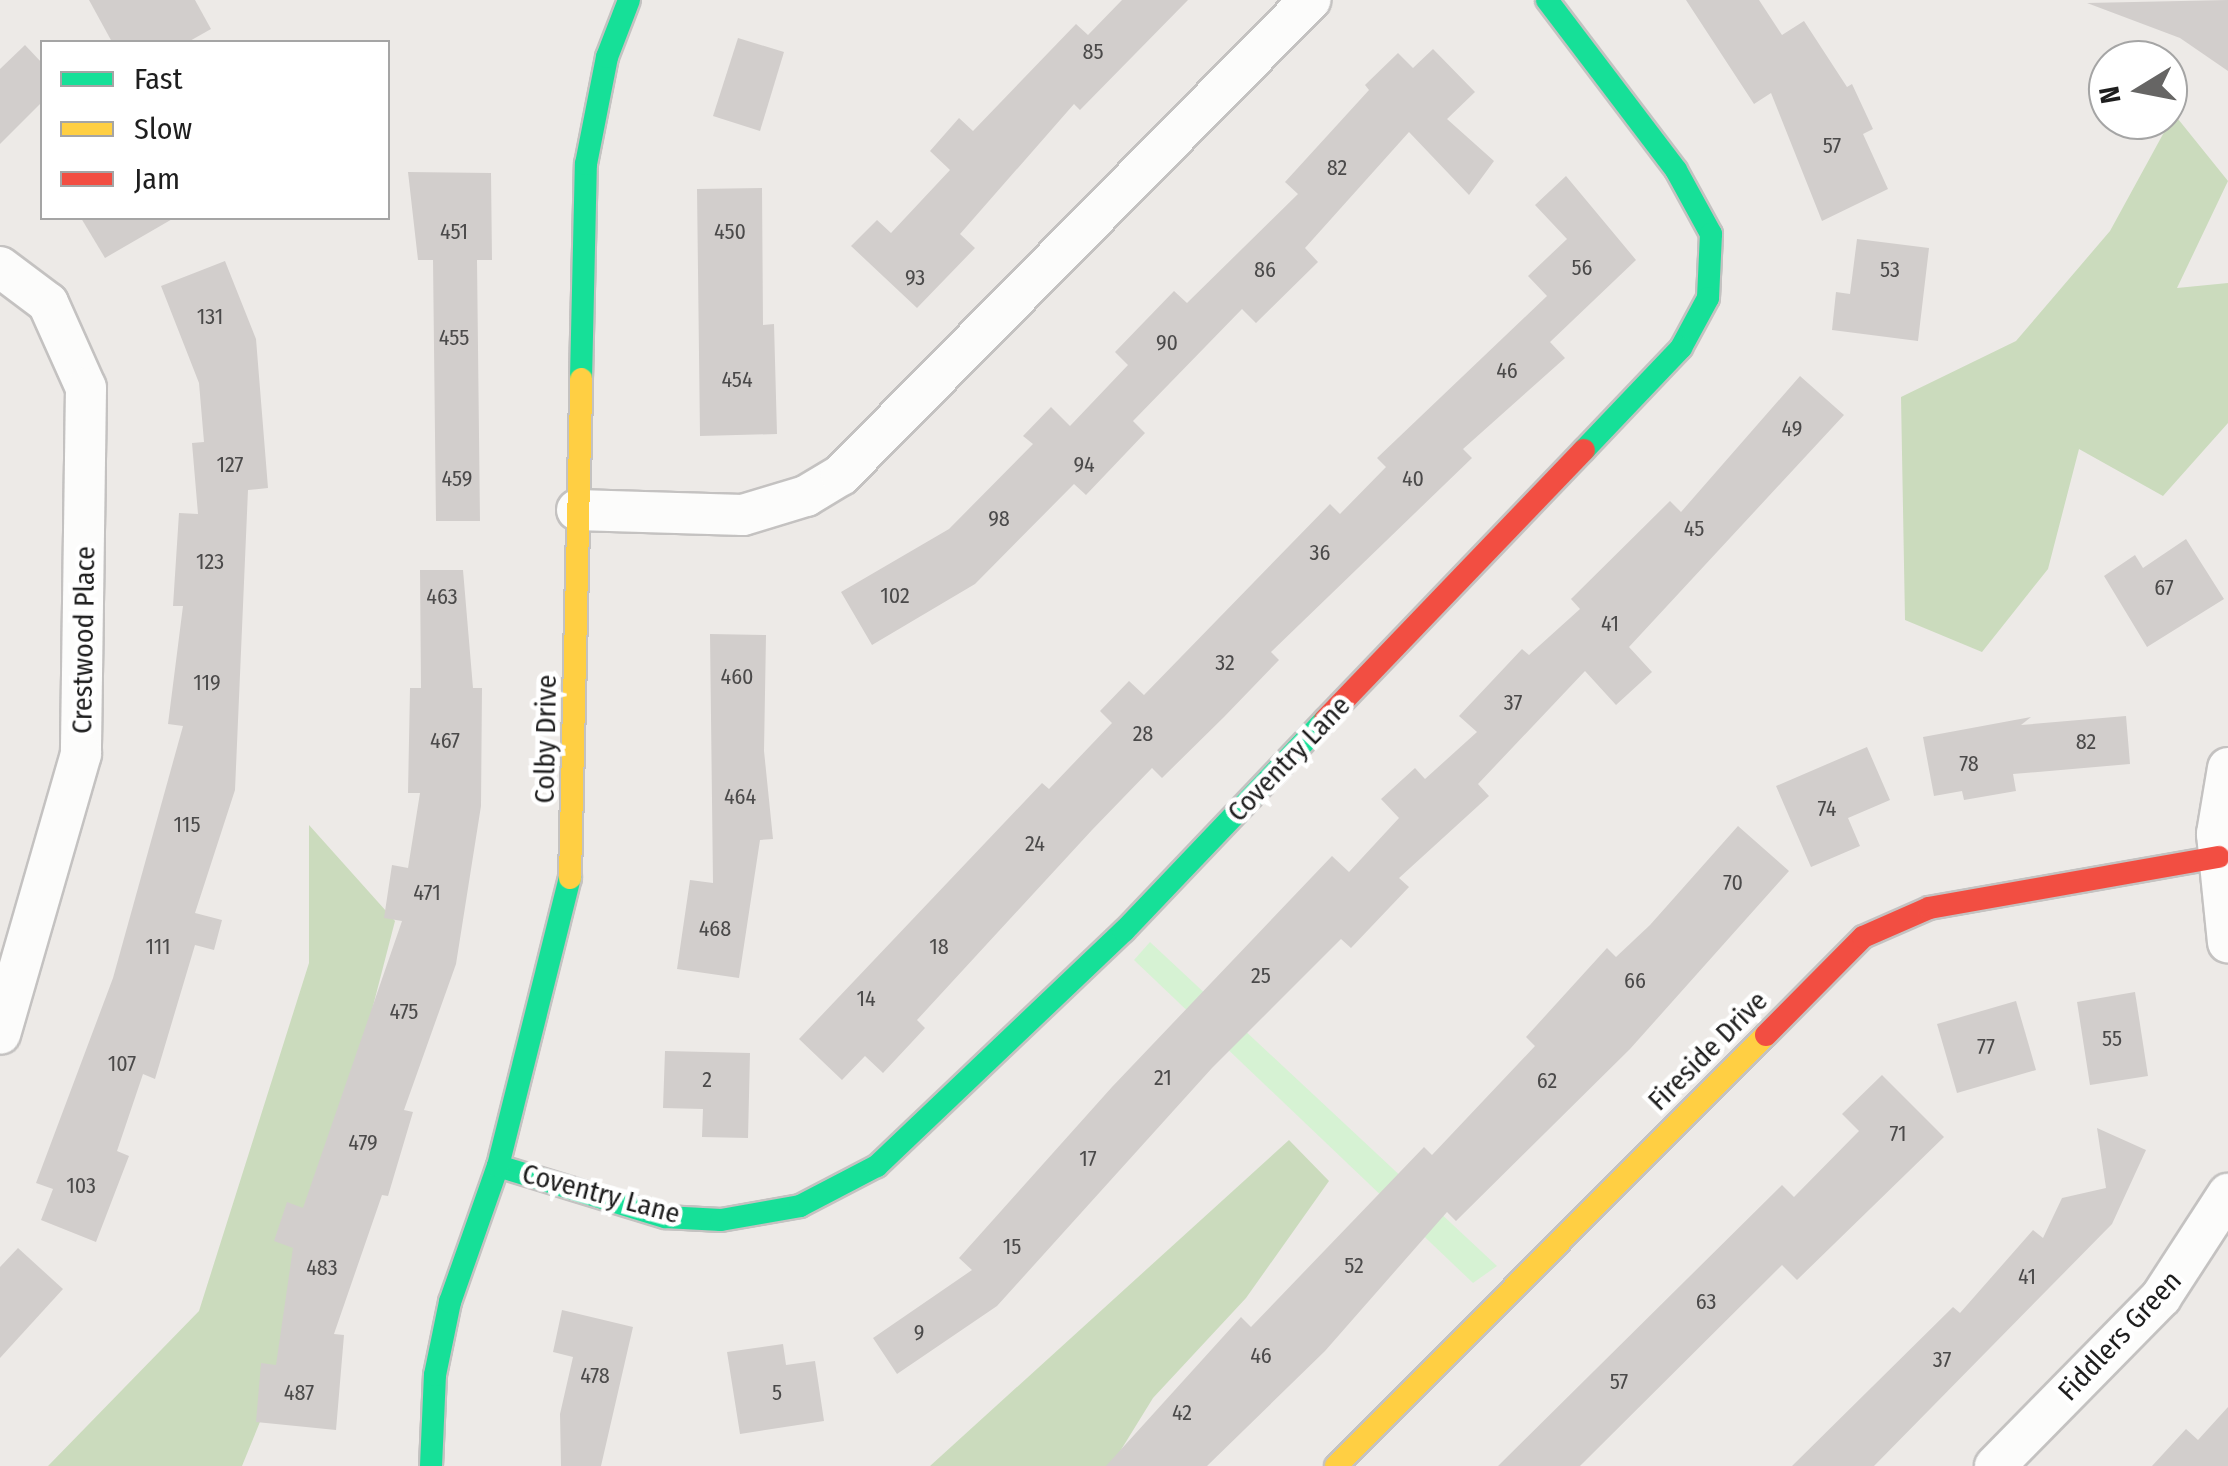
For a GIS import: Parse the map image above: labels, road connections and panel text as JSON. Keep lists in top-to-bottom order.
{
  "streets": {
    "street": [
      "Crestwood Place",
      "Colby Drive",
      "Coventry Lane",
      "Fireside Drive",
      "Fiddlers Green"
    ]
  },
  "crossings": [
    ["Colby Drive", "Coventry Lane"]
  ],
  "house_numbers": [
    "85",
    "57",
    "82",
    "451",
    "450",
    "56",
    "86",
    "53",
    "93",
    "131",
    "455",
    "90",
    "46",
    "454",
    "49",
    "127",
    "94",
    "459",
    "40",
    "98",
    "45",
    "36",
    "123",
    "67",
    "102",
    "463",
    "41",
    "32",
    "460",
    "119",
    "37",
    "28",
    "467",
    "82",
    "78",
    "464",
    "74",
    "115",
    "24",
    "70",
    "471",
    "468",
    "111",
    "18",
    "25",
    "66",
    "14",
    "475",
    "55",
    "77",
    "107",
    "21",
    "2",
    "62",
    "71",
    "479",
    "17",
    "103",
    "15",
    "52",
    "483",
    "41",
    "63",
    "9",
    "46",
    "37",
    "478",
    "57",
    "487",
    "5",
    "42"
  ],
  "legend": ["Fast", "Slow", "Jam"],
  "north": "left"
}
